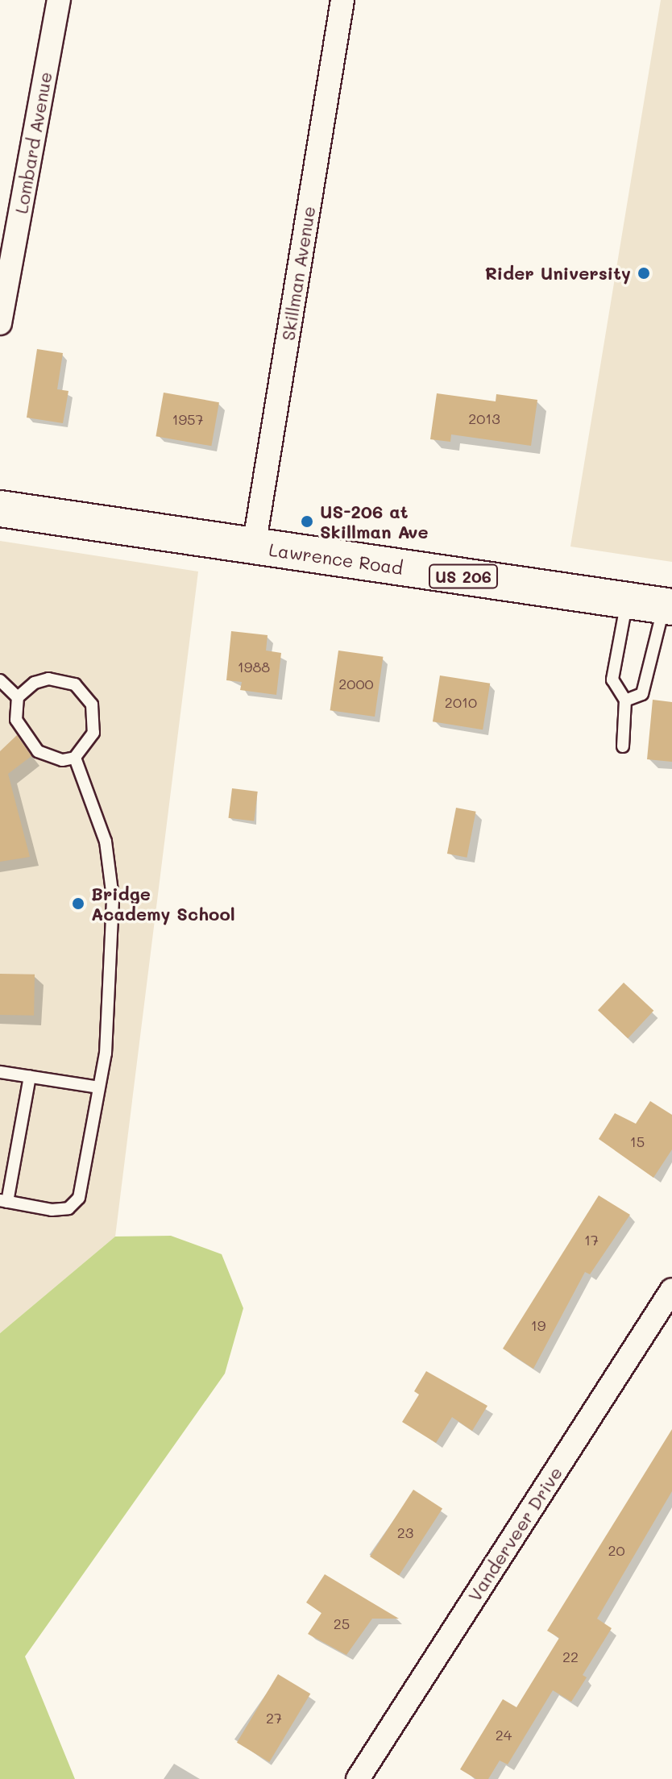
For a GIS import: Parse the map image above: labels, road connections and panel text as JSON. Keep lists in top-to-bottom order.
{
  "streets": {
    "main road": ["Lawrence Road", "US 206"],
    "street": ["Lombard Avenue", "Skillman Avenue", "Vanderveer Drive"]
  },
  "crossings": [
    ["Skillman Avenue", "Lawrence Road"]
  ],
  "places": ["Rider University", "US-206 at Skillman Ave", "Bridge Academy School"],
  "house_numbers": [
    "2013",
    "1957",
    "1988",
    "2000",
    "2010",
    "15",
    "17",
    "19",
    "23",
    "20",
    "25",
    "22",
    "27",
    "24"
  ]
}
